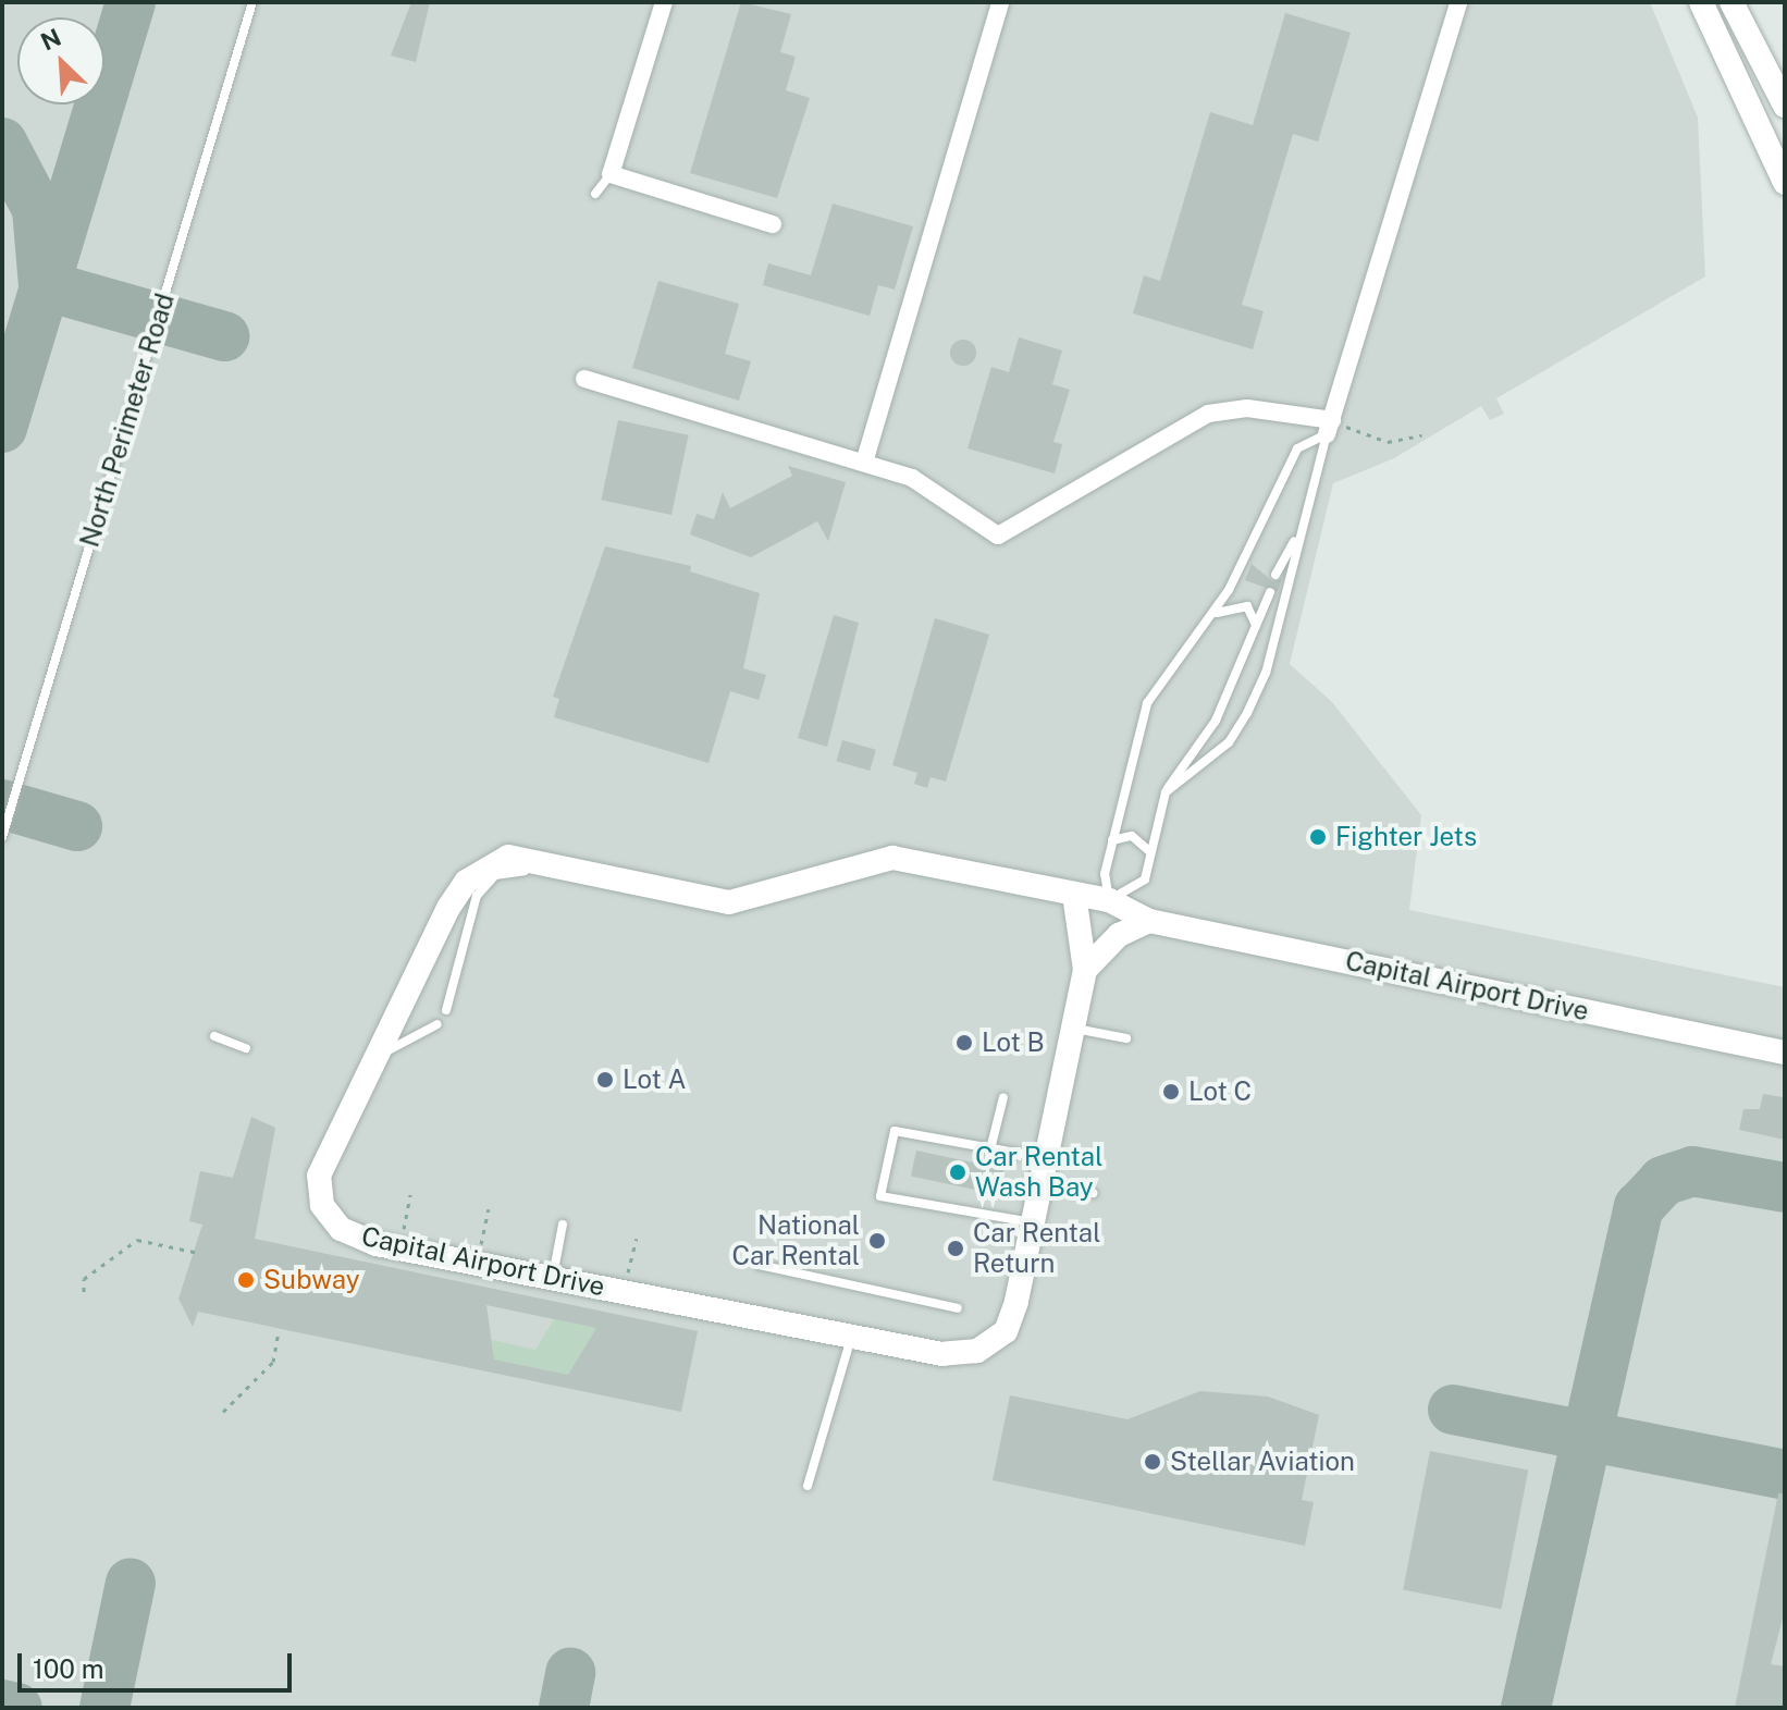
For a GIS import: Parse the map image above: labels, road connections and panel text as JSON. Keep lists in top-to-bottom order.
{
  "streets": {
    "street": ["Capital Airport Drive"],
    "lane": ["North Perimeter Road"]
  },
  "places": [
    "Fighter Jets",
    "Lot B",
    "Lot A",
    "Lot C",
    "Car Rental Wash Bay",
    "National Car Rental",
    "Car Rental Return",
    "Subway",
    "Stellar Aviation"
  ],
  "scale_bar": "100 m",
  "north": "top left"
}
